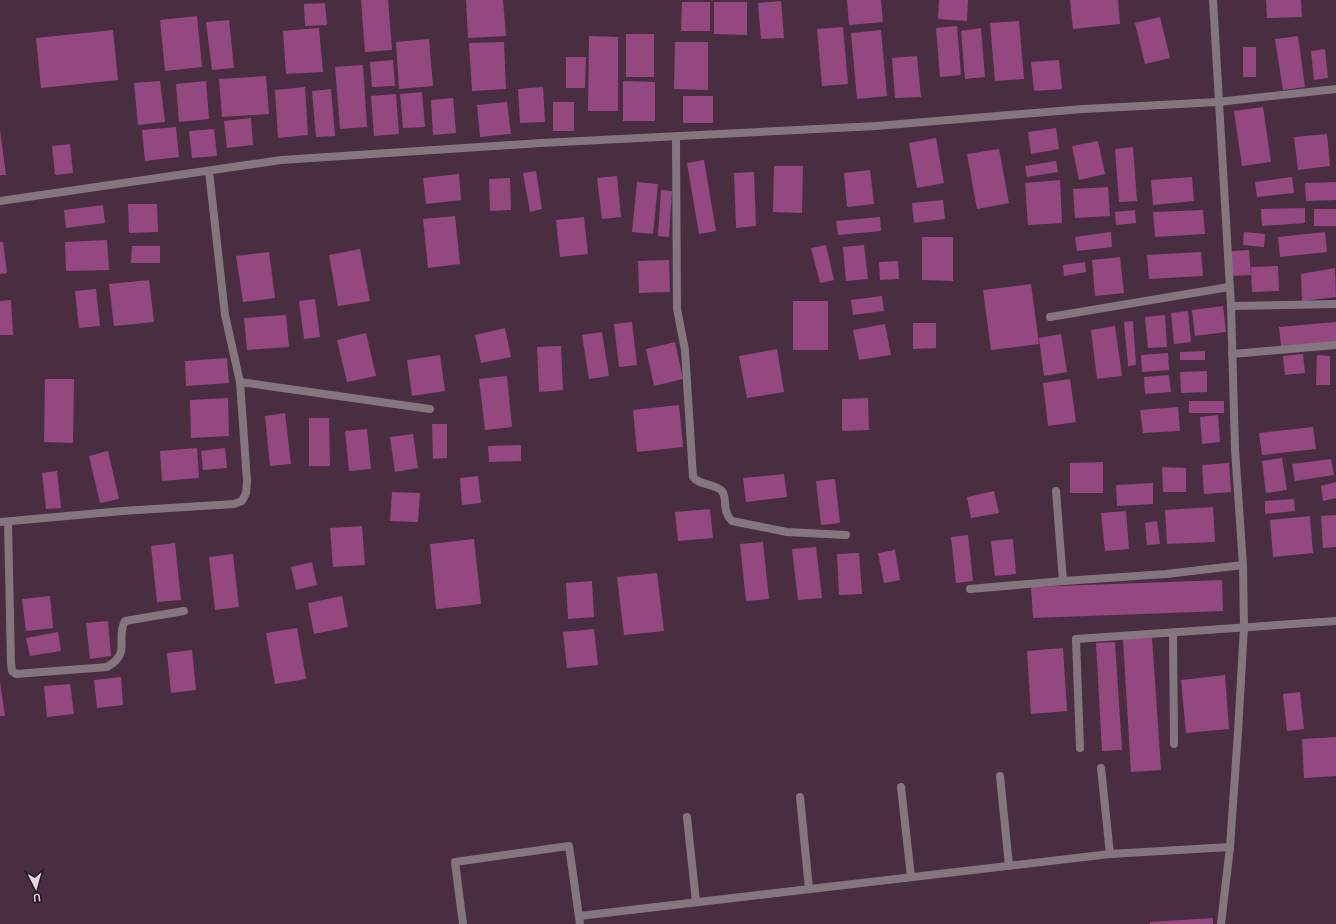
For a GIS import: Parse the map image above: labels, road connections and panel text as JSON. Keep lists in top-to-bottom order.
{
  "north": "bottom"
}
